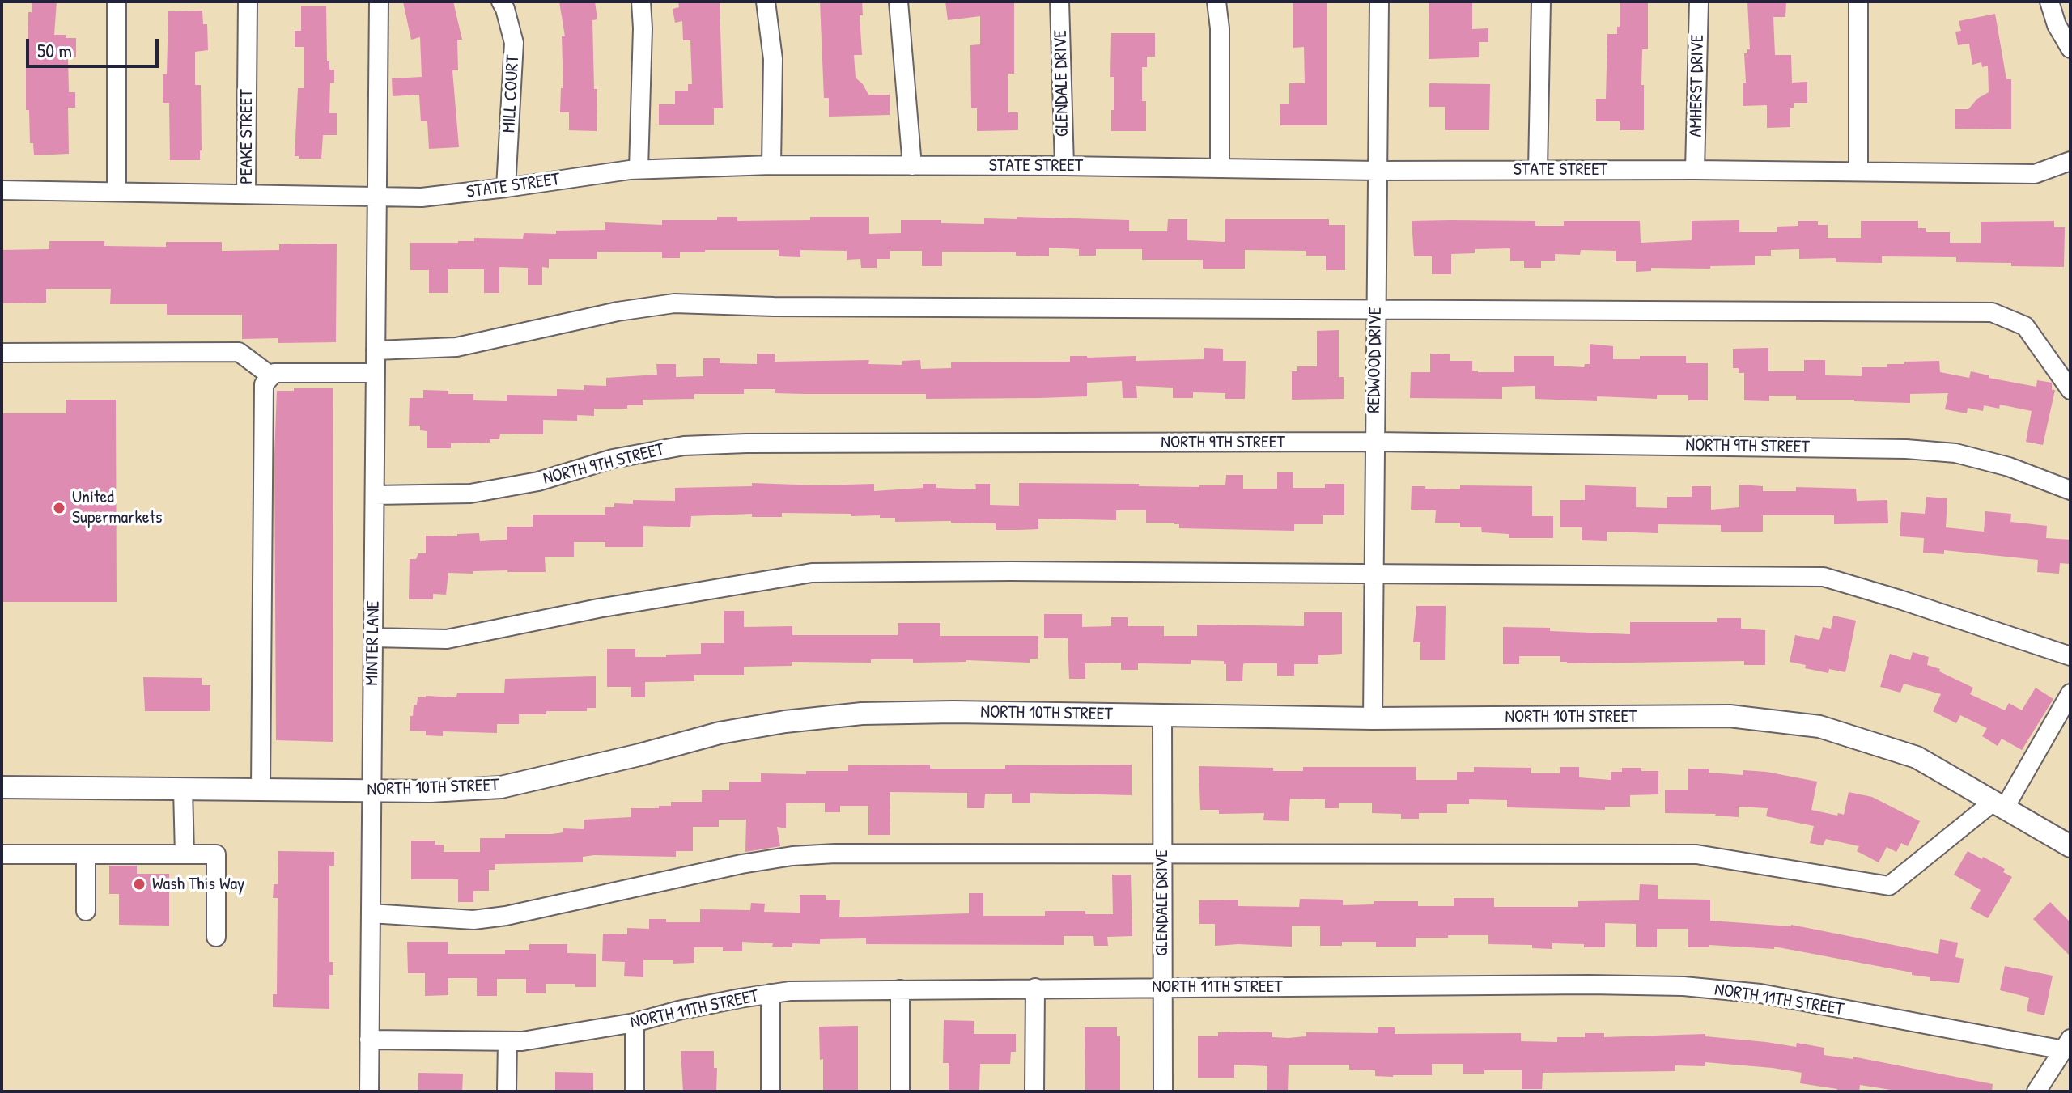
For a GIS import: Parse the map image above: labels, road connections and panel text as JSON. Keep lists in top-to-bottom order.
{
  "streets": {
    "main road": ["NORTH 10TH STREET"],
    "street": [
      "GLENDALE DRIVE",
      "AMHERST DRIVE",
      "MILL COURT",
      "PEAKE STREET",
      "STATE STREET",
      "REDWOOD DRIVE",
      "NORTH 9TH STREET",
      "MINTER LANE",
      "NORTH 11TH STREET"
    ]
  },
  "crossings": [
    ["GLENDALE DRIVE", "STATE STREET"],
    ["GLENDALE DRIVE", "NORTH 10TH STREET"],
    ["GLENDALE DRIVE", "NORTH 11TH STREET"],
    ["AMHERST DRIVE", "STATE STREET"],
    ["MILL COURT", "STATE STREET"],
    ["PEAKE STREET", "STATE STREET"],
    ["STATE STREET", "REDWOOD DRIVE"],
    ["STATE STREET", "MINTER LANE"],
    ["REDWOOD DRIVE", "NORTH 9TH STREET"],
    ["REDWOOD DRIVE", "NORTH 10TH STREET"],
    ["NORTH 9TH STREET", "MINTER LANE"],
    ["MINTER LANE", "NORTH 10TH STREET"],
    ["MINTER LANE", "NORTH 11TH STREET"]
  ],
  "places": ["United Supermarkets", "Wash This Way"],
  "scale_bar": "50 m"
}
